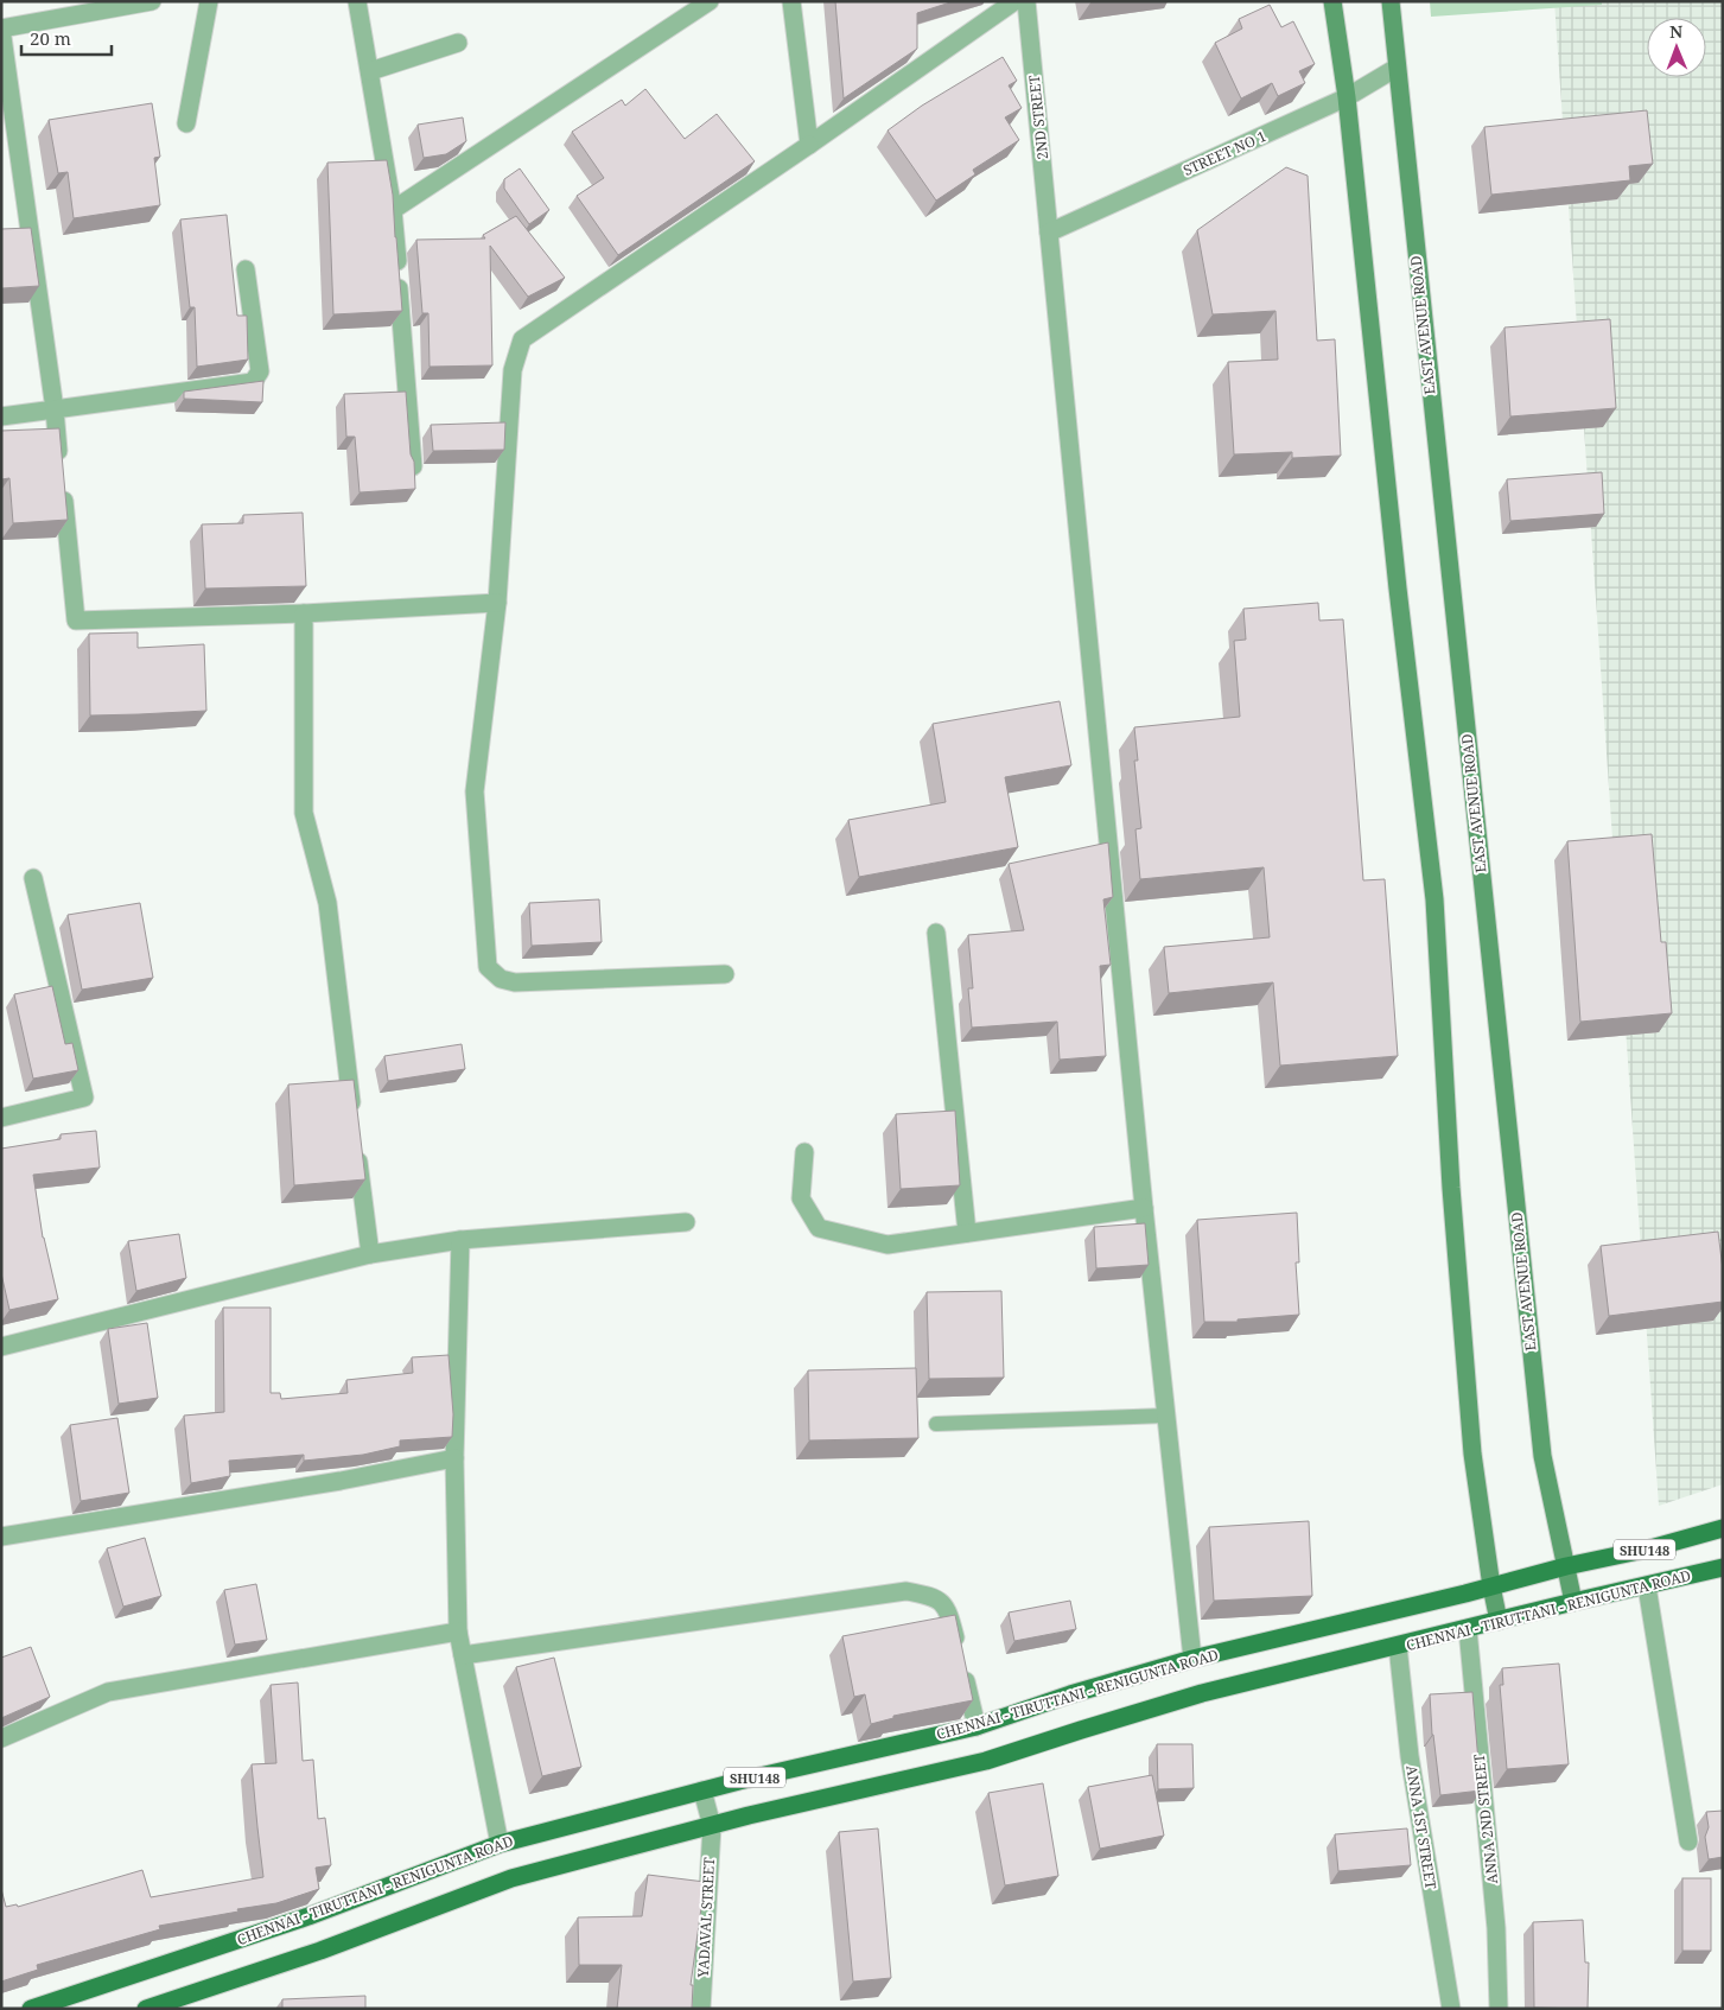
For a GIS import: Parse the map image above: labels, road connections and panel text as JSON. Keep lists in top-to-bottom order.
{
  "streets": {
    "main road": ["EAST AVENUE ROAD", "SHU148", "CHENNAI - TIRUTTANI - RENIGUNTA ROAD"],
    "street": [
      "2ND STREET",
      "STREET NO 1",
      "ANNA 2ND STREET",
      "ANNA 1ST STREET",
      "YADAVAL STREET"
    ]
  },
  "crossings": [
    ["2ND STREET", "STREET NO 1"],
    ["2ND STREET", "CHENNAI - TIRUTTANI - RENIGUNTA ROAD"],
    ["STREET NO 1", "EAST AVENUE ROAD"],
    ["EAST AVENUE ROAD", "CHENNAI - TIRUTTANI - RENIGUNTA ROAD"],
    ["CHENNAI - TIRUTTANI - RENIGUNTA ROAD", "ANNA 2ND STREET"],
    ["CHENNAI - TIRUTTANI - RENIGUNTA ROAD", "ANNA 1ST STREET"],
    ["CHENNAI - TIRUTTANI - RENIGUNTA ROAD", "YADAVAL STREET"]
  ],
  "scale_bar": "20 m",
  "north": "top"
}
